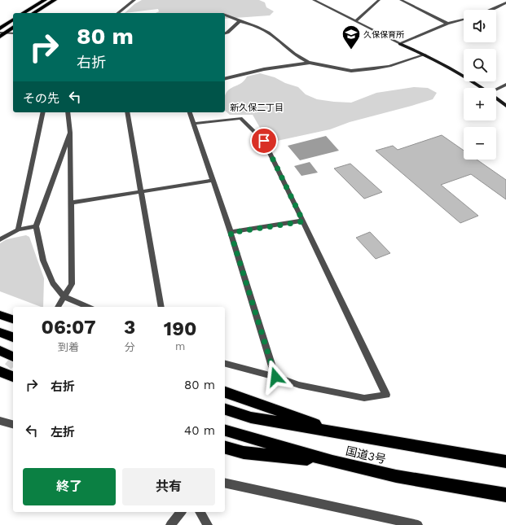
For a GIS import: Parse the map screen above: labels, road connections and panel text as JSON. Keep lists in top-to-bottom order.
{
  "streets": {
    "highway": ["国道3号"]
  },
  "districts": ["新久保二丁目"],
  "places": {
    "school or university": ["久保保育所"]
  },
  "page": {
    "map_buttons": ["+", "−"],
    "turn": ["80 m", "右折"],
    "then": "その先",
    "eta": [
      "06:07",
      "到着",
      "3",
      "分",
      "190",
      "m"
    ],
    "list": [
      {
        "name": "右折",
        "value": "80 m"
      },
      {
        "name": "左折",
        "value": "40 m"
      }
    ],
    "buttons": ["終了", "共有"]
  }
}
